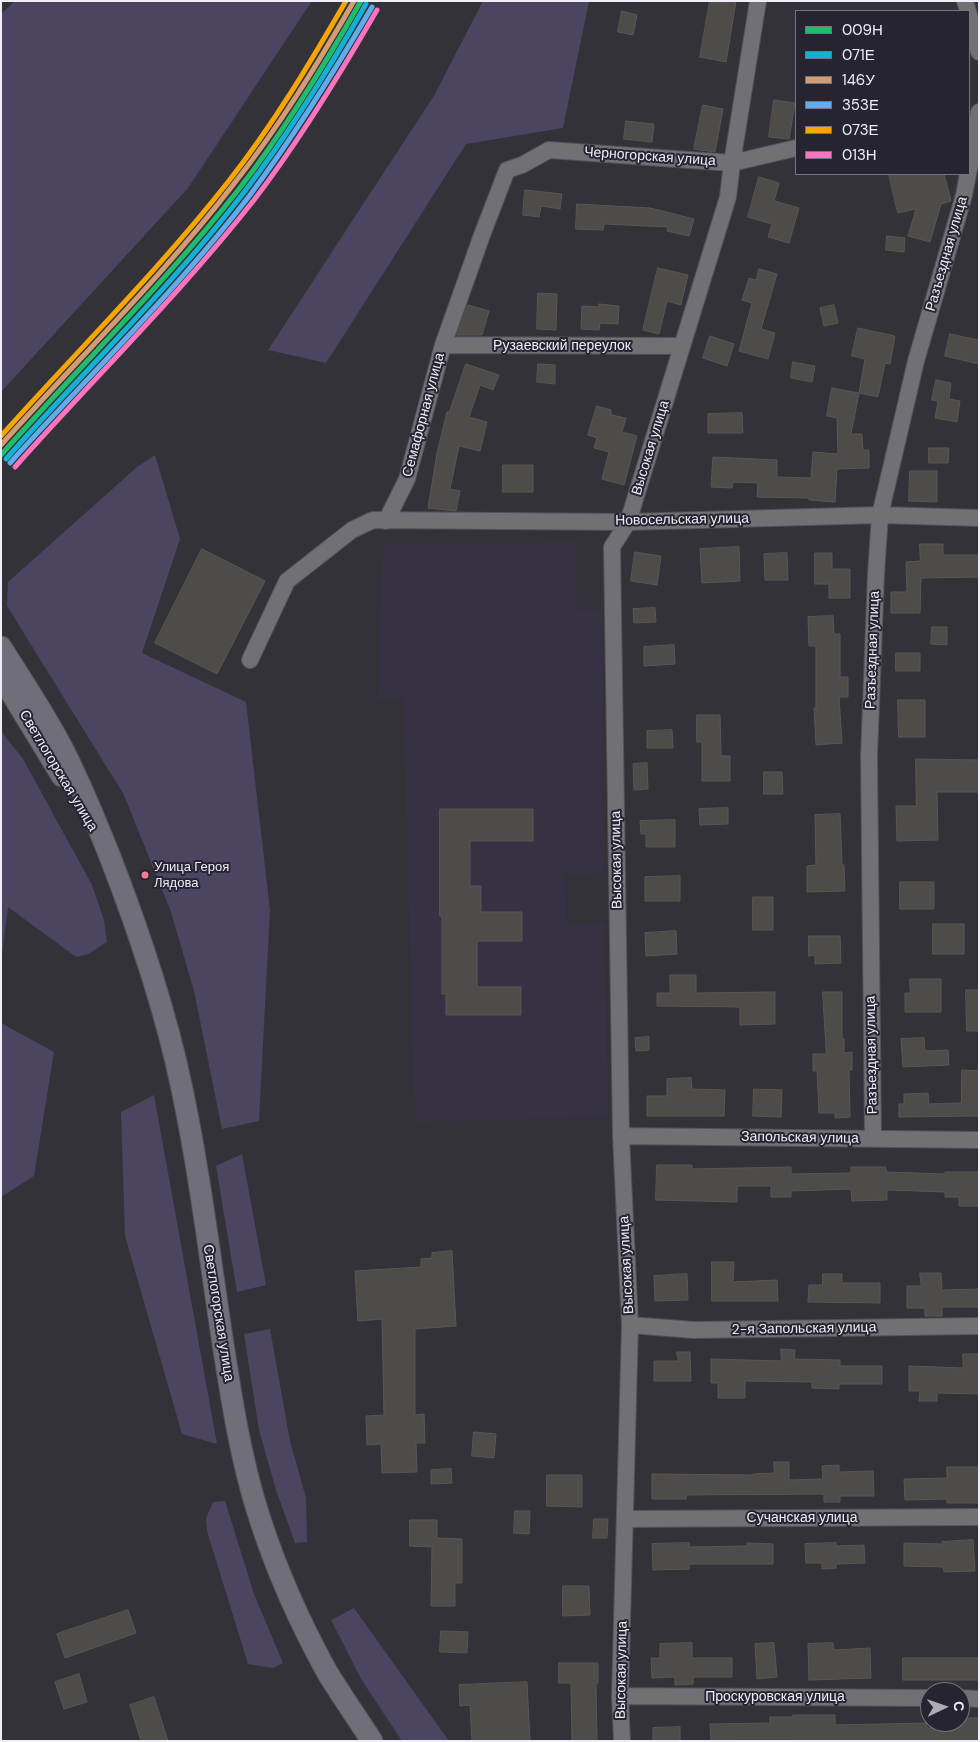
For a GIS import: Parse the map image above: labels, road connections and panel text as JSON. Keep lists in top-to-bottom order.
{
  "streets": {
    "main road": ["Светлогорская улица"],
    "street": [
      "Черногорская улица",
      "Разъездная улица",
      "Рузаевский переулок",
      "Семафорная улица",
      "Высокая улица",
      "Новосельская улица",
      "Запольская улица",
      "2-я Запольская улица",
      "Сучанская улица",
      "Проскуровская улица"
    ]
  },
  "crossings": [
    ["Черногорская улица", "Семафорная улица"],
    ["Черногорская улица", "Высокая улица"],
    ["Разъездная улица", "Новосельская улица"],
    ["Разъездная улица", "Запольская улица"],
    ["Рузаевский переулок", "Семафорная улица"],
    ["Рузаевский переулок", "Высокая улица"],
    ["Семафорная улица", "Новосельская улица"],
    ["Высокая улица", "Новосельская улица"],
    ["Высокая улица", "Запольская улица"],
    ["Высокая улица", "2-я Запольская улица"],
    ["Высокая улица", "Сучанская улица"],
    ["Высокая улица", "Проскуровская улица"]
  ],
  "places": ["Улица Героя Лядова"],
  "lines": [
    "transit line 009Н",
    "transit line 146У",
    "transit line 073Е",
    "transit line 071Е",
    "transit line 353Е",
    "transit line 013Н"
  ],
  "legend": [
    "009Н",
    "071Е",
    "146У",
    "353Е",
    "073Е",
    "013Н"
  ],
  "north": "right"
}
